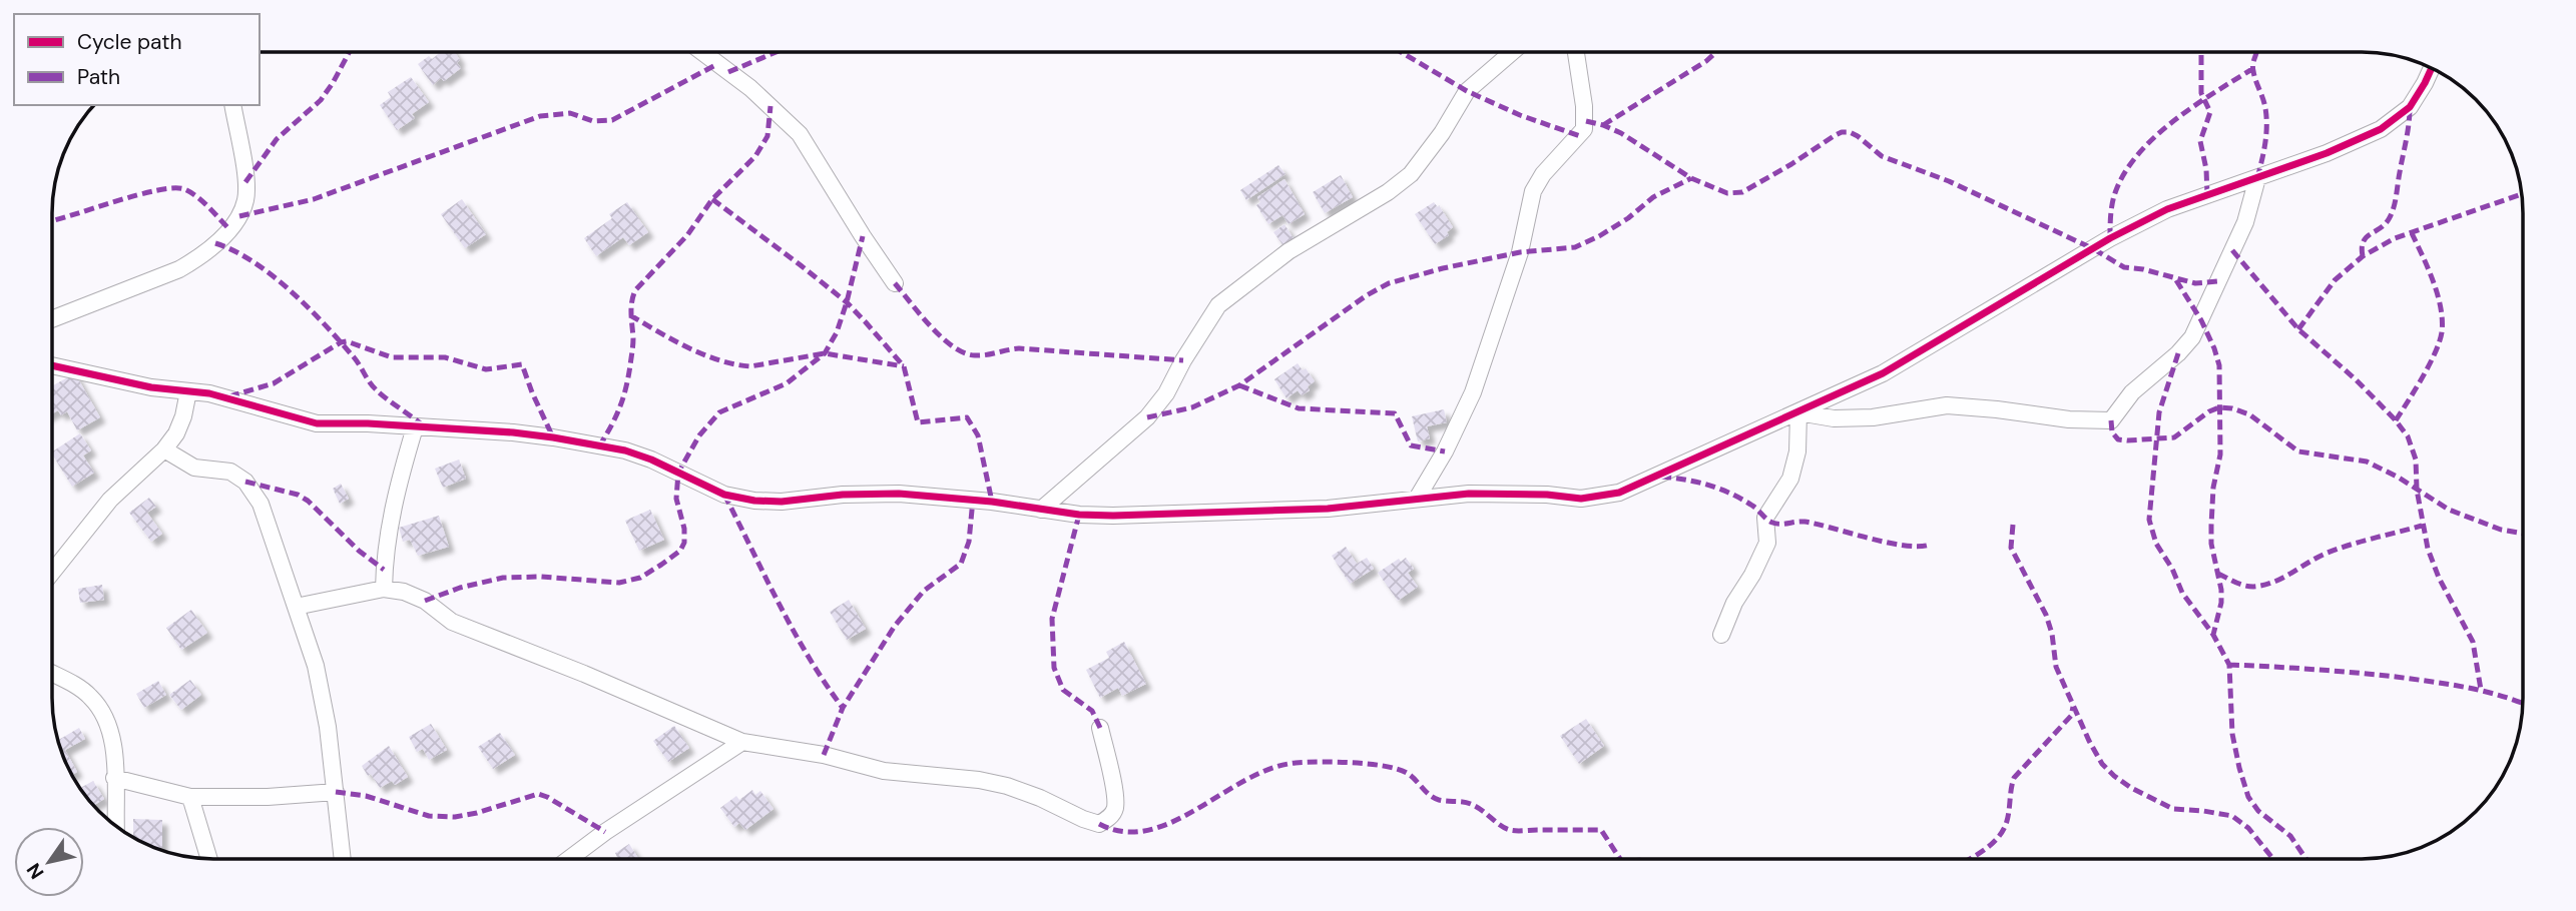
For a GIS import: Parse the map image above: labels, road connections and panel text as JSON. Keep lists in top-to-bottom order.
{
  "legend": ["Cycle path", "Path"],
  "north": "bottom left"
}
